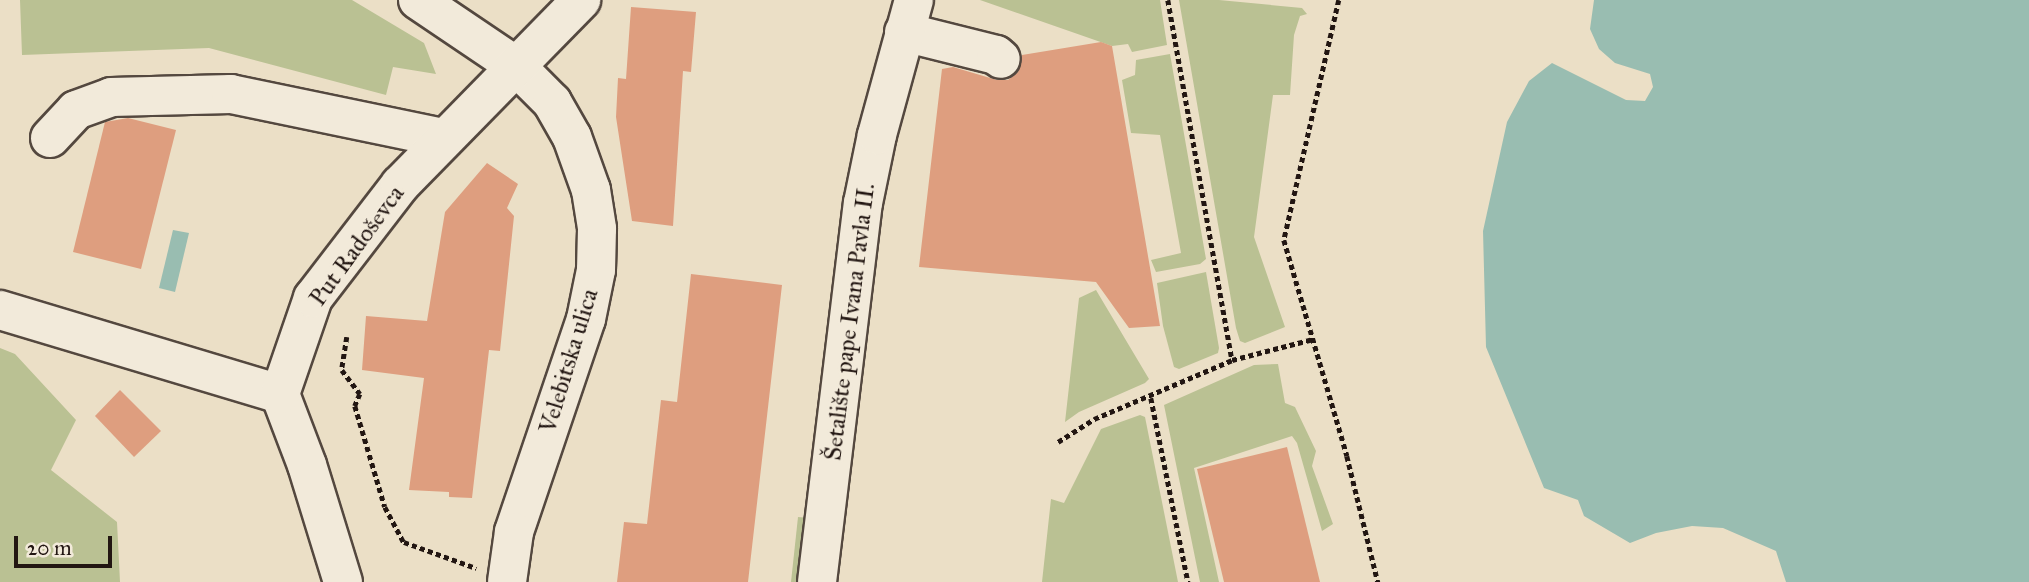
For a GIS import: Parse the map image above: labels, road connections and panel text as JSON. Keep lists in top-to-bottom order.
{
  "streets": {
    "street": ["Put Radoševca", "Šetalište pape Ivana Pavla II.", "Velebitska ulica"]
  },
  "crossings": [
    ["Put Radoševca", "Velebitska ulica"]
  ],
  "scale_bar": "20 m"
}
